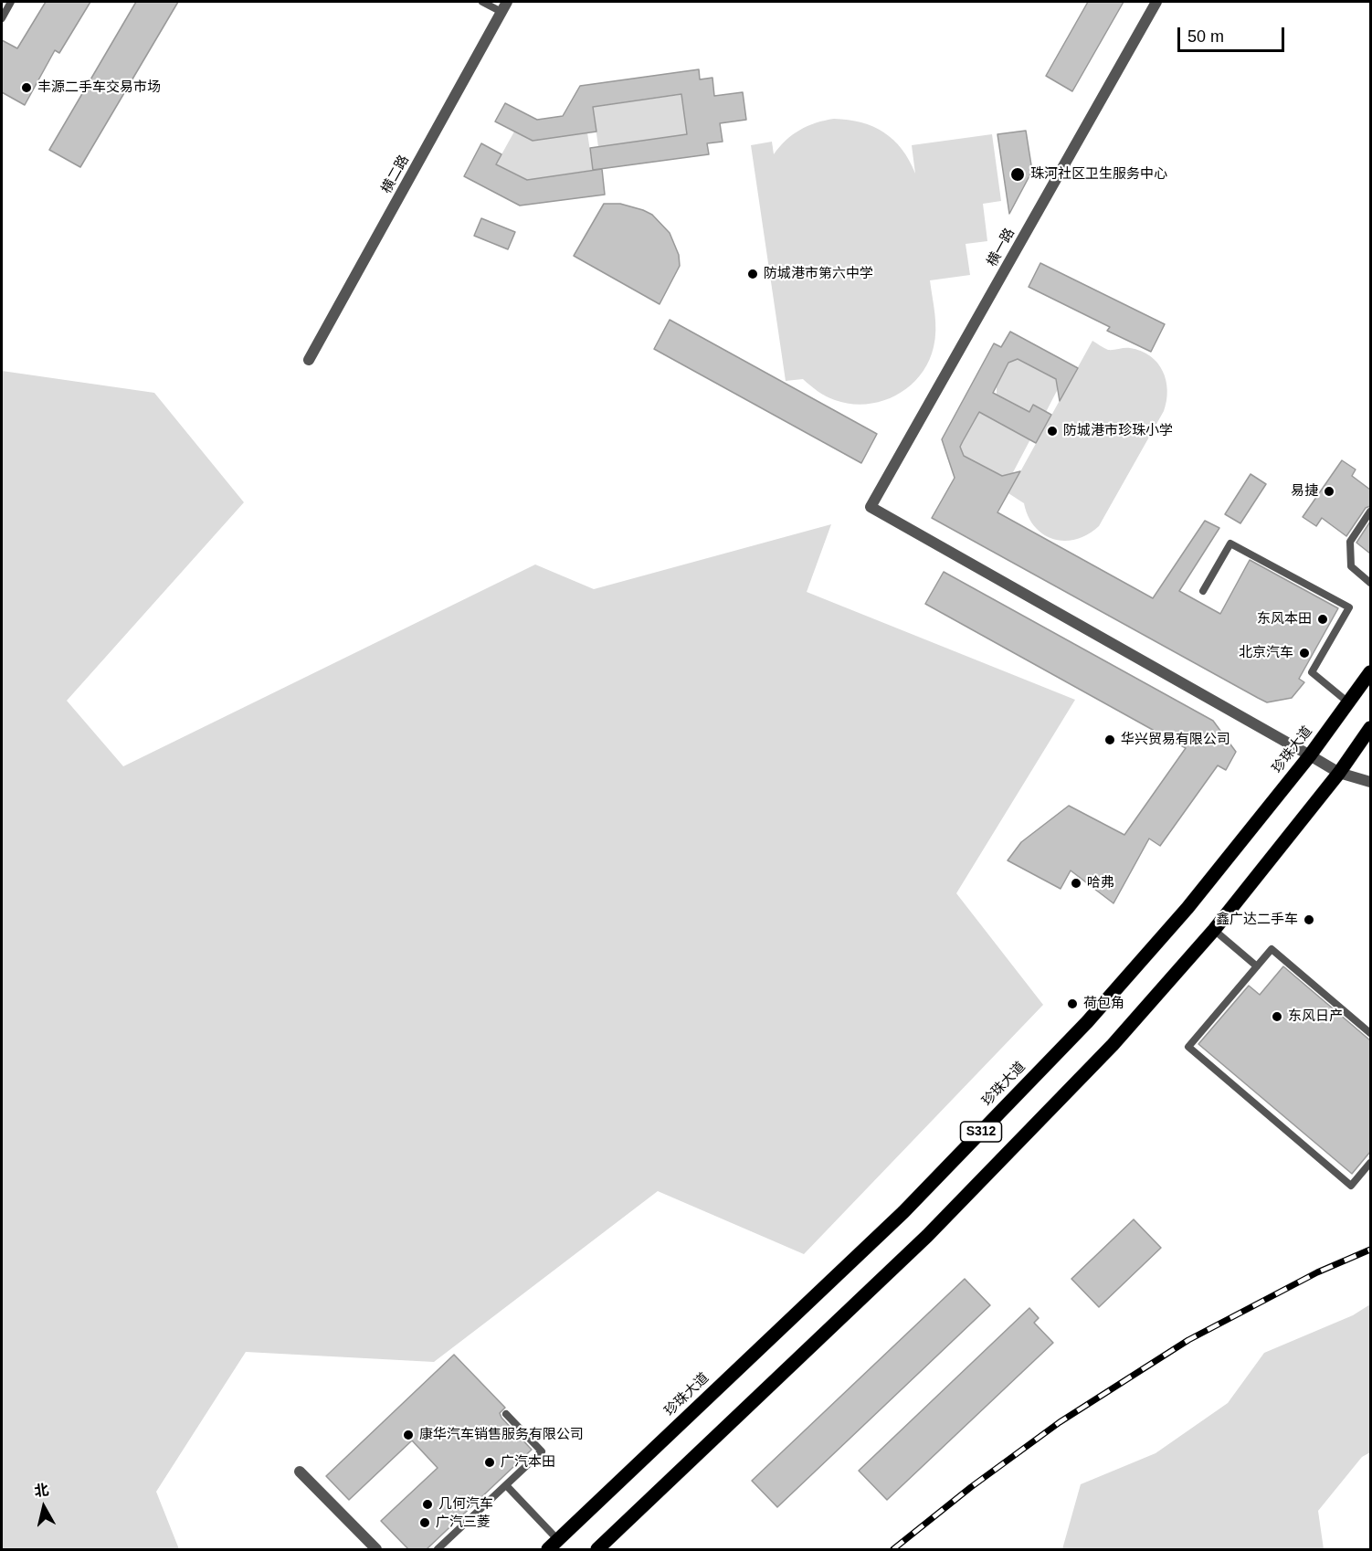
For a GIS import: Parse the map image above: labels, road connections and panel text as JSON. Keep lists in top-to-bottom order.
{
  "streets": {
    "main road": ["珍珠大道", "S312"],
    "street": ["横二路", "横一路"]
  },
  "crossings": [
    ["横一路", "珍珠大道"]
  ],
  "places": [
    "丰源二手车交易市场",
    "珠河社区卫生服务中心",
    "防城港市第六中学",
    "防城港市珍珠小学",
    "易捷",
    "东风本田",
    "北京汽车",
    "华兴贸易有限公司",
    "哈弗",
    "鑫广达二手车",
    "荷包角",
    "东风日产",
    "康华汽车销售服务有限公司",
    "广汽本田",
    "几何汽车",
    "广汽三菱"
  ],
  "scale_bar": "50 m",
  "north": "top"
}
